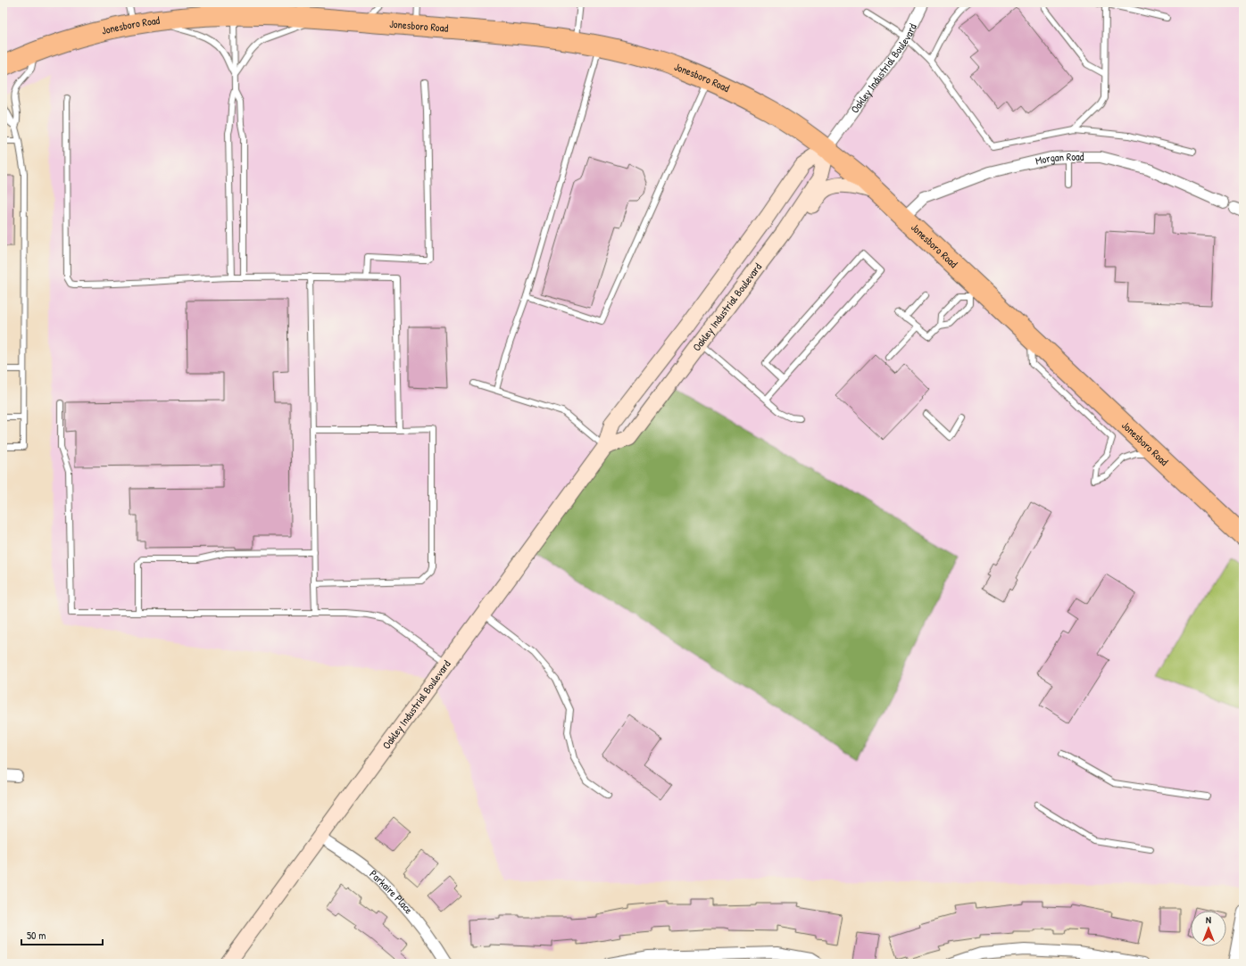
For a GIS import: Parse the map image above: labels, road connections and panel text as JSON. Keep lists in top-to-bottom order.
{
  "streets": {
    "highway": ["Jonesboro Road"],
    "street": ["Oakley Industrial Boulevard", "Morgan Road", "Parkaire Place"]
  },
  "crossings": [
    ["Jonesboro Road", "Oakley Industrial Boulevard"],
    ["Jonesboro Road", "Morgan Road"],
    ["Oakley Industrial Boulevard", "Parkaire Place"]
  ],
  "scale_bar": "50 m",
  "north": "top"
}
